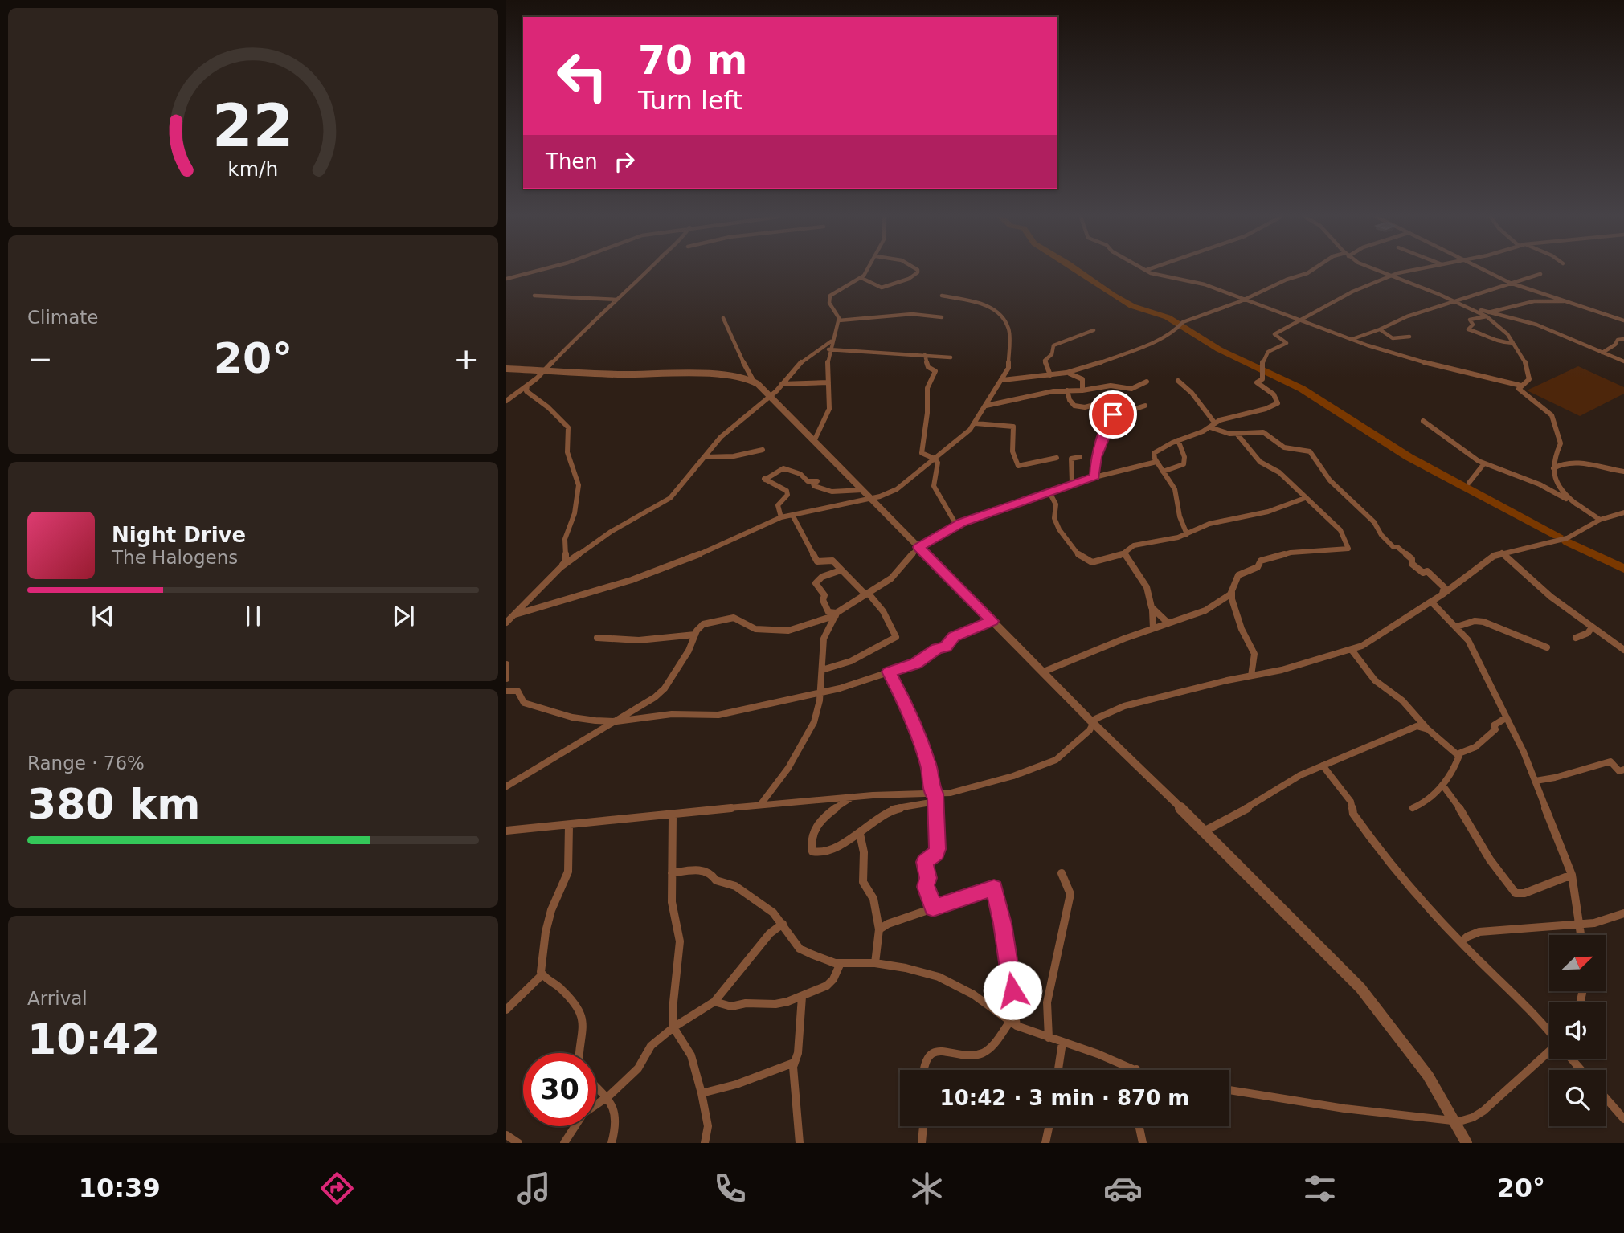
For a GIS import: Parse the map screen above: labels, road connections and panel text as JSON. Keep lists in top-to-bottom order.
{
  "north": "top right",
  "page": {
    "turn": ["70 m", "Turn left"],
    "then": "Then",
    "tile": [
      "Climate",
      ["Range · 76%", "380 km"],
      ["Arrival", "10:42"]
    ],
    "heat": ["−", "20°", "+"],
    "song": ["Night Drive", "The Halogens"],
    "limit": "30",
    "trip": "10:42 · 3 min · 870 m",
    "tabs": ["10:39", "20°"],
    "gauge": ["22", "km/h"]
  }
}
